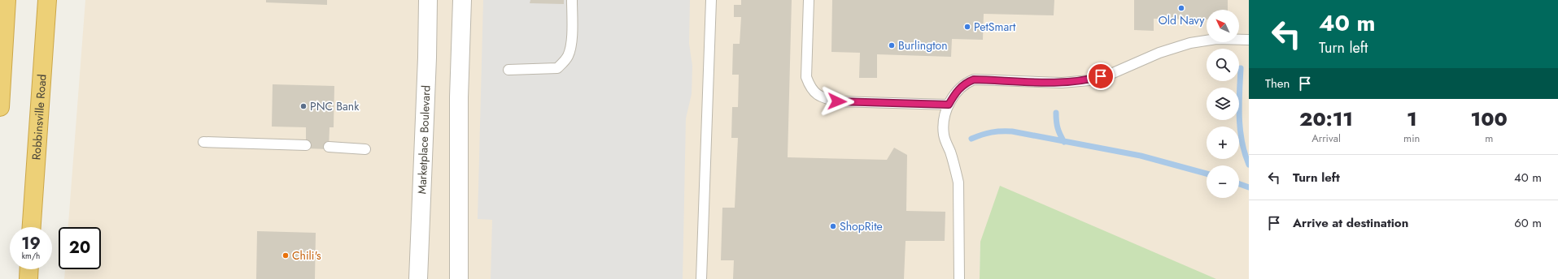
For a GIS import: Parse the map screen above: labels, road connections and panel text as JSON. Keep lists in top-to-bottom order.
{
  "streets": {
    "highway": ["Robbinsville Road"],
    "street": ["Marketplace Boulevard"]
  },
  "places": [
    "Old Navy",
    "PetSmart",
    "Burlington",
    "PNC Bank",
    "ShopRite",
    "Chili's"
  ],
  "north": "top left",
  "page": {
    "turn": ["40 m", "Turn left"],
    "map_buttons": ["+", "−"],
    "then": "Then",
    "eta": [
      "20:11",
      "Arrival",
      "1",
      "min",
      "100",
      "m"
    ],
    "list": [
      {
        "name": "Turn left",
        "value": "40 m"
      },
      {
        "name": "Arrive at destination",
        "value": "60 m"
      }
    ],
    "speed": "19 km/h",
    "limit": "20"
  }
}
